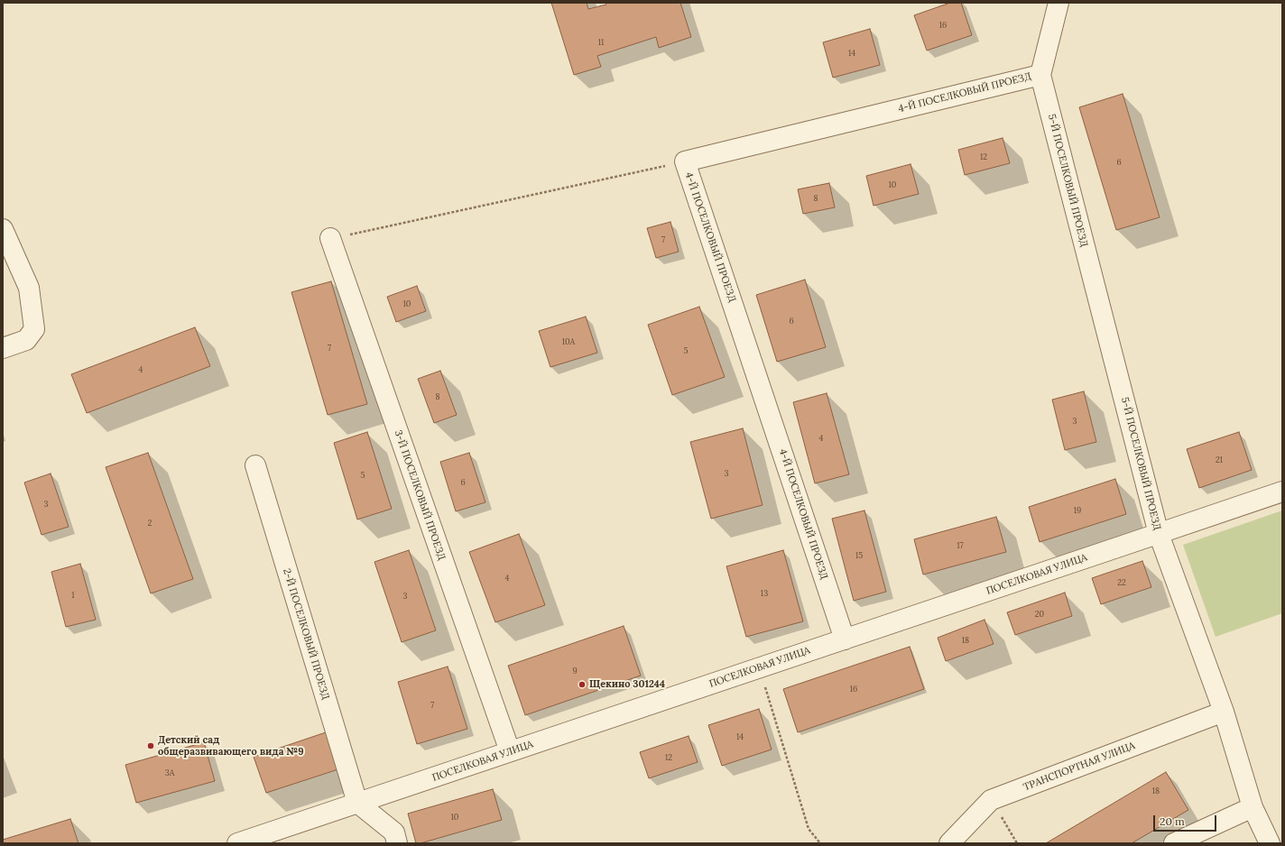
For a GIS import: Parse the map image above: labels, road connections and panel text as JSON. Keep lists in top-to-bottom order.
{
  "streets": {
    "street": [
      "4-Й ПОСЕЛКОВЫЙ ПРОЕЗД",
      "5-Й ПОСЕЛКОВЫЙ ПРОЕЗД",
      "3-Й ПОСЕЛКОВЫЙ ПРОЕЗД",
      "ПОСЕЛКОВАЯ УЛИЦА",
      "2-Й ПОСЕЛКОВЫЙ ПРОЕЗД",
      "ТРАНСПОРТНАЯ УЛИЦА"
    ]
  },
  "crossings": [
    ["4-Й ПОСЕЛКОВЫЙ ПРОЕЗД", "5-Й ПОСЕЛКОВЫЙ ПРОЕЗД"],
    ["4-Й ПОСЕЛКОВЫЙ ПРОЕЗД", "ПОСЕЛКОВАЯ УЛИЦА"],
    ["5-Й ПОСЕЛКОВЫЙ ПРОЕЗД", "ПОСЕЛКОВАЯ УЛИЦА"],
    ["5-Й ПОСЕЛКОВЫЙ ПРОЕЗД", "ТРАНСПОРТНАЯ УЛИЦА"],
    ["3-Й ПОСЕЛКОВЫЙ ПРОЕЗД", "ПОСЕЛКОВАЯ УЛИЦА"],
    ["ПОСЕЛКОВАЯ УЛИЦА", "2-Й ПОСЕЛКОВЫЙ ПРОЕЗД"]
  ],
  "places": ["Щекино 301244", "Детский сад общеразвивающего вида №9"],
  "house_numbers": [
    "16",
    "11",
    "14",
    "12",
    "6",
    "10",
    "8",
    "7",
    "10",
    "6",
    "10А",
    "7",
    "5",
    "4",
    "8",
    "3",
    "4",
    "21",
    "3",
    "5",
    "6",
    "3",
    "19",
    "2",
    "17",
    "15",
    "4",
    "22",
    "13",
    "1",
    "3",
    "20",
    "18",
    "9",
    "16",
    "7",
    "14",
    "12",
    "3А",
    "18",
    "10"
  ],
  "scale_bar": "20 m"
}
